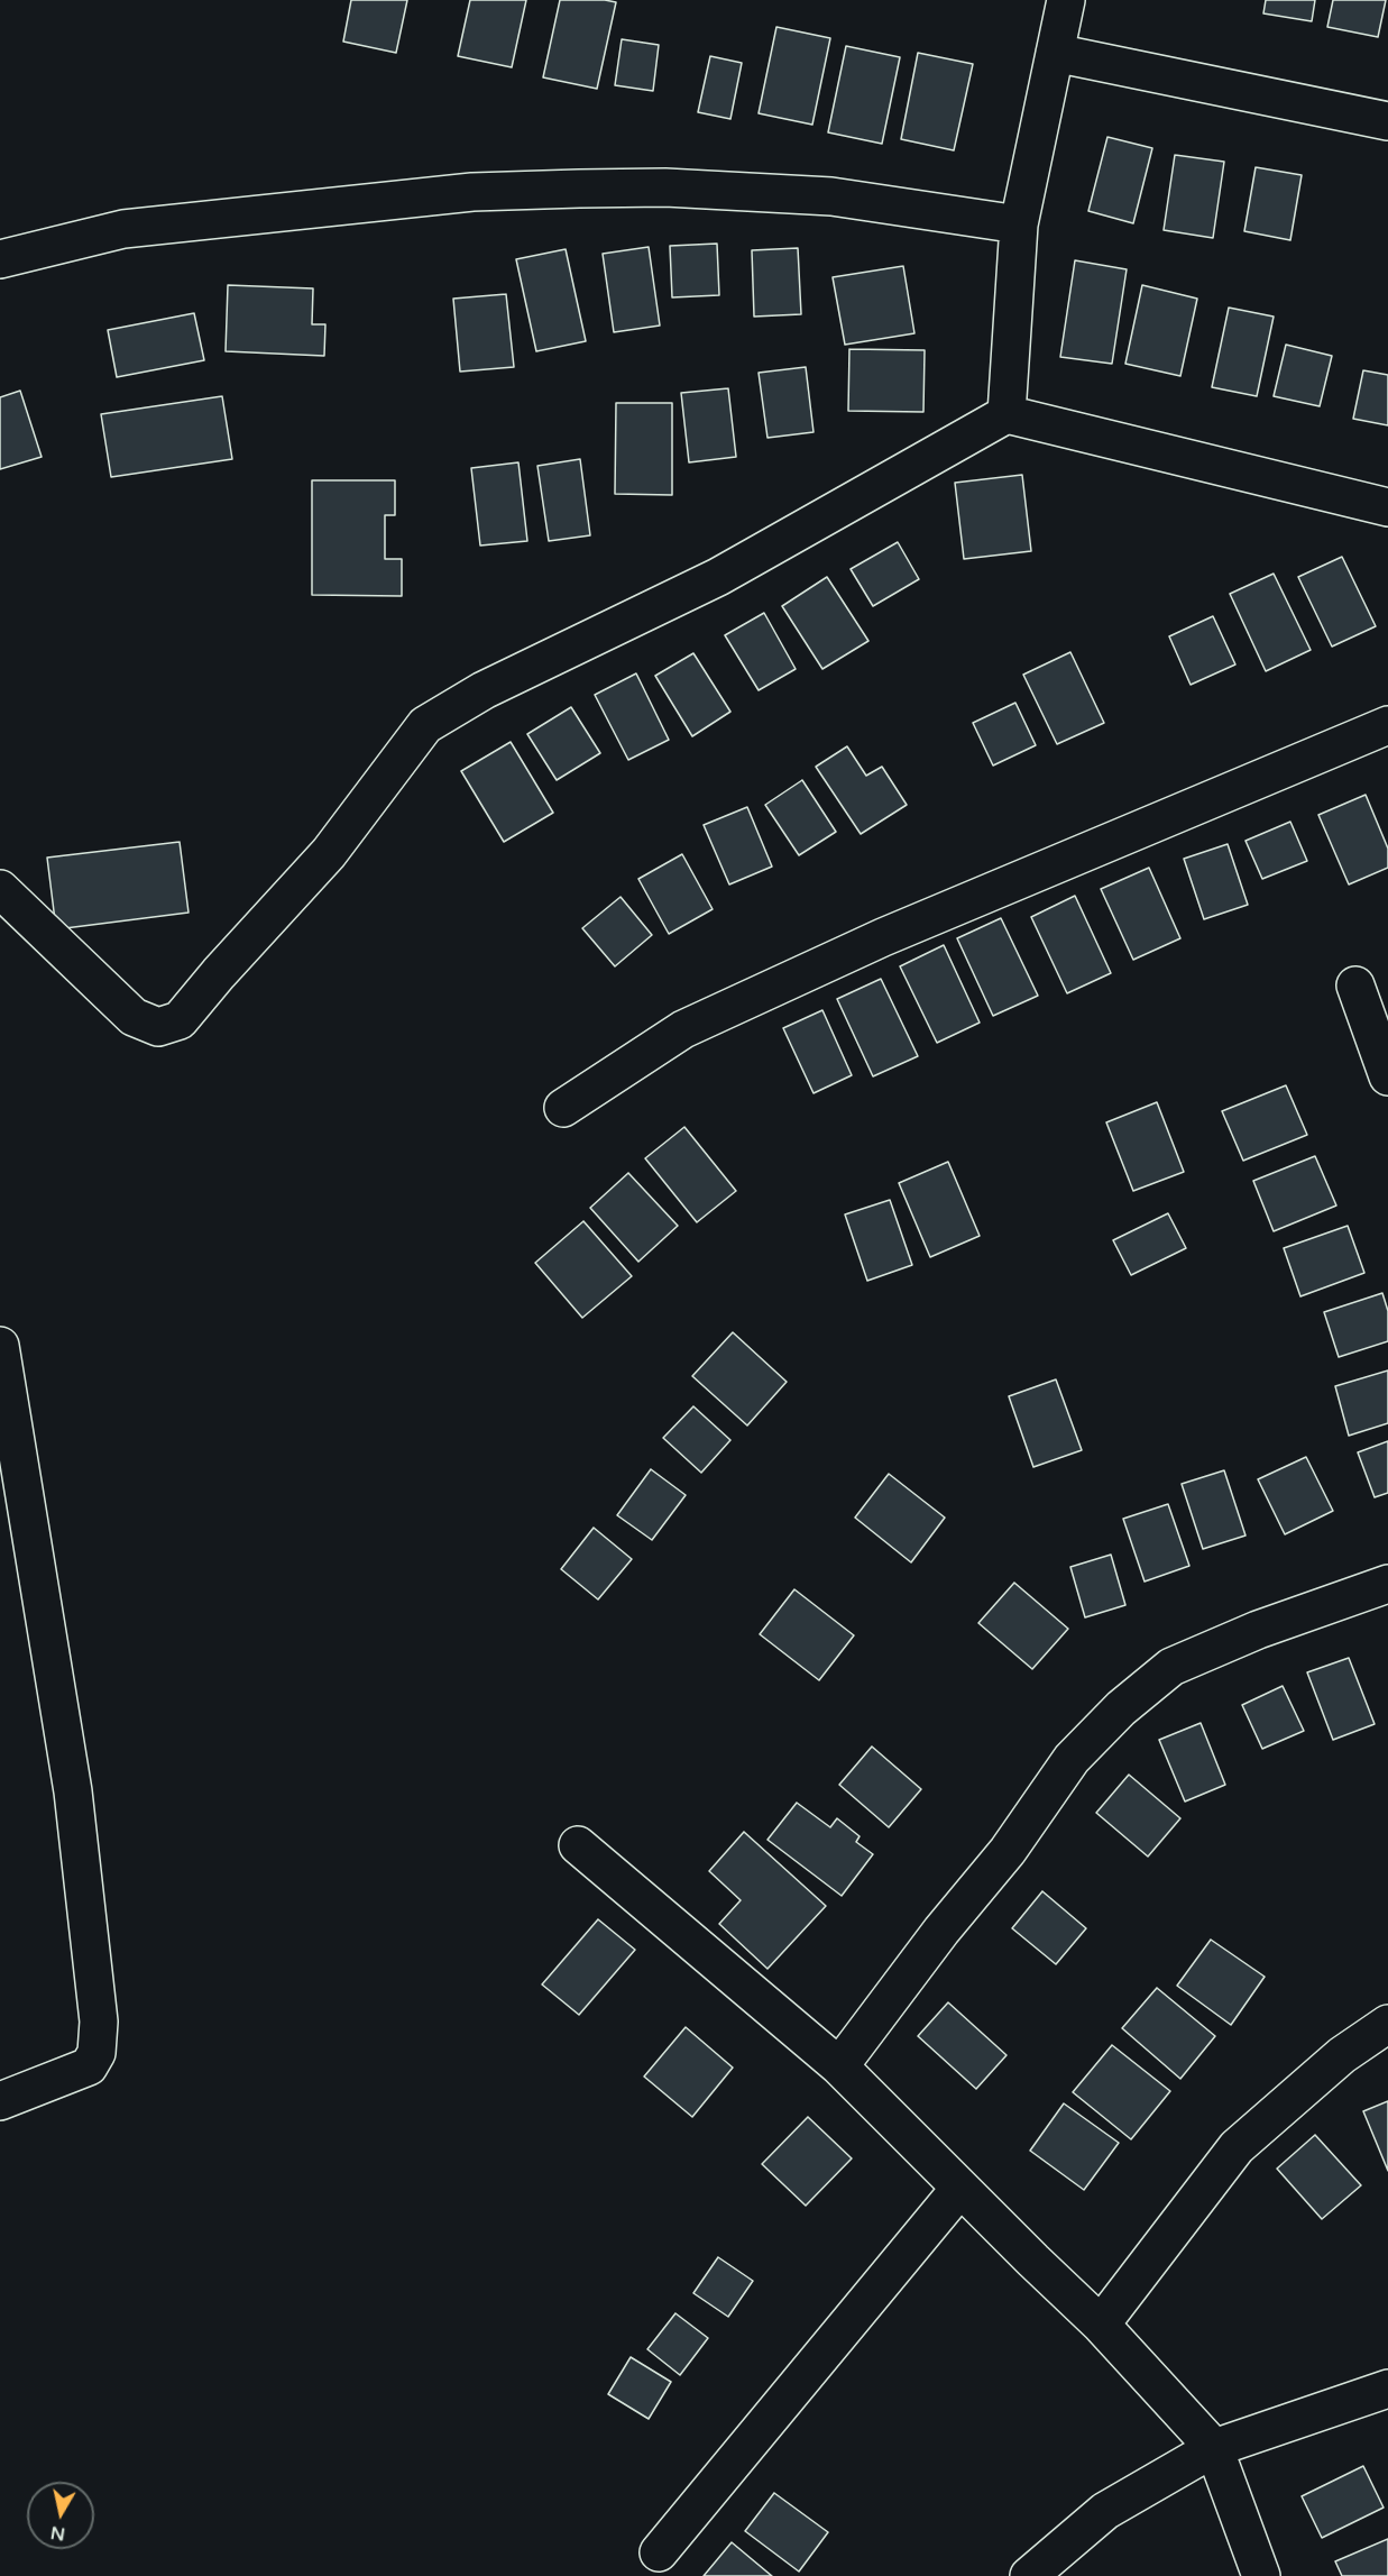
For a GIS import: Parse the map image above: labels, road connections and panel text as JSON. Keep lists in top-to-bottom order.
{
  "north": "bottom"
}
